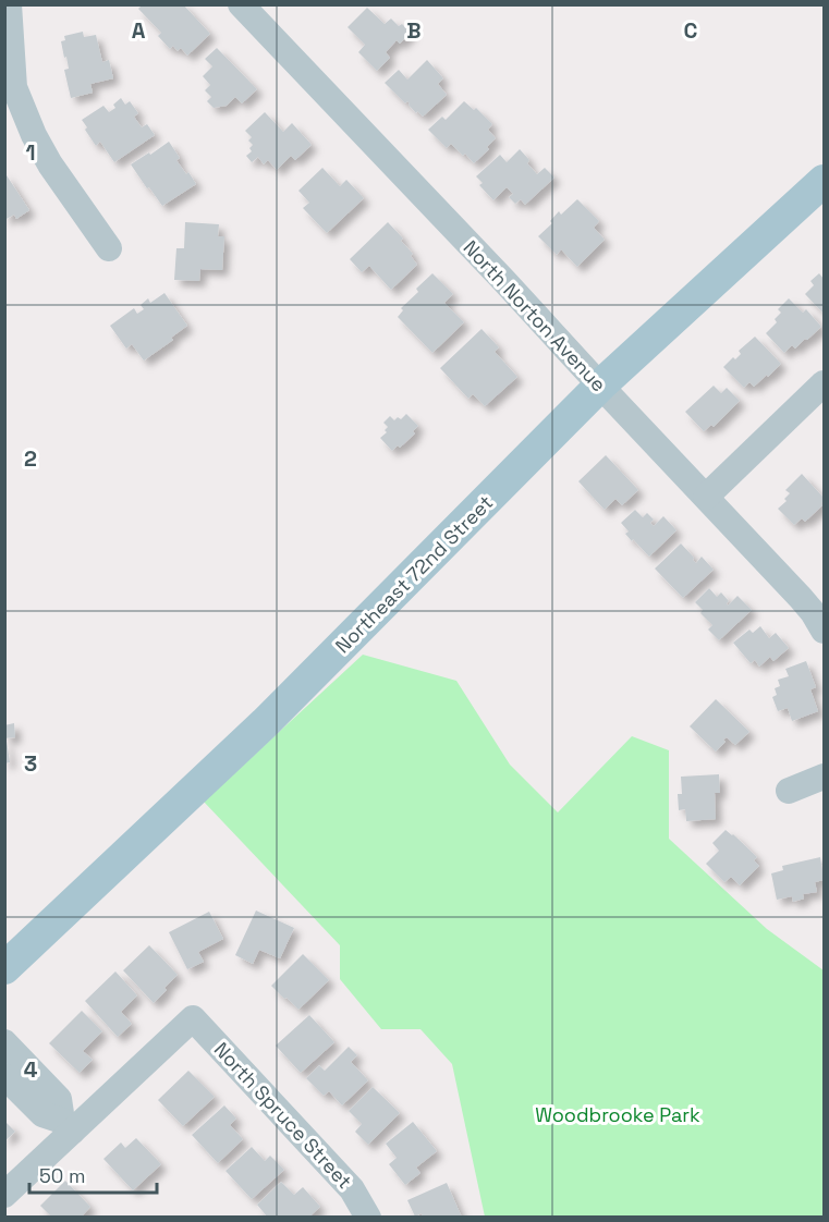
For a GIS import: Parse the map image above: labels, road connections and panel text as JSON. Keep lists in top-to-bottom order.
{
  "streets": {
    "main road": ["Northeast 72nd Street"],
    "street": ["North Norton Avenue", "North Spruce Street"]
  },
  "crossings": [
    ["North Norton Avenue", "Northeast 72nd Street"]
  ],
  "parks": ["Woodbrooke Park"],
  "scale_bar": "50 m",
  "grid": {
    "columns": ["A", "B", "C"],
    "rows": [
      "1",
      "2",
      "3",
      "4"
    ]
  }
}
